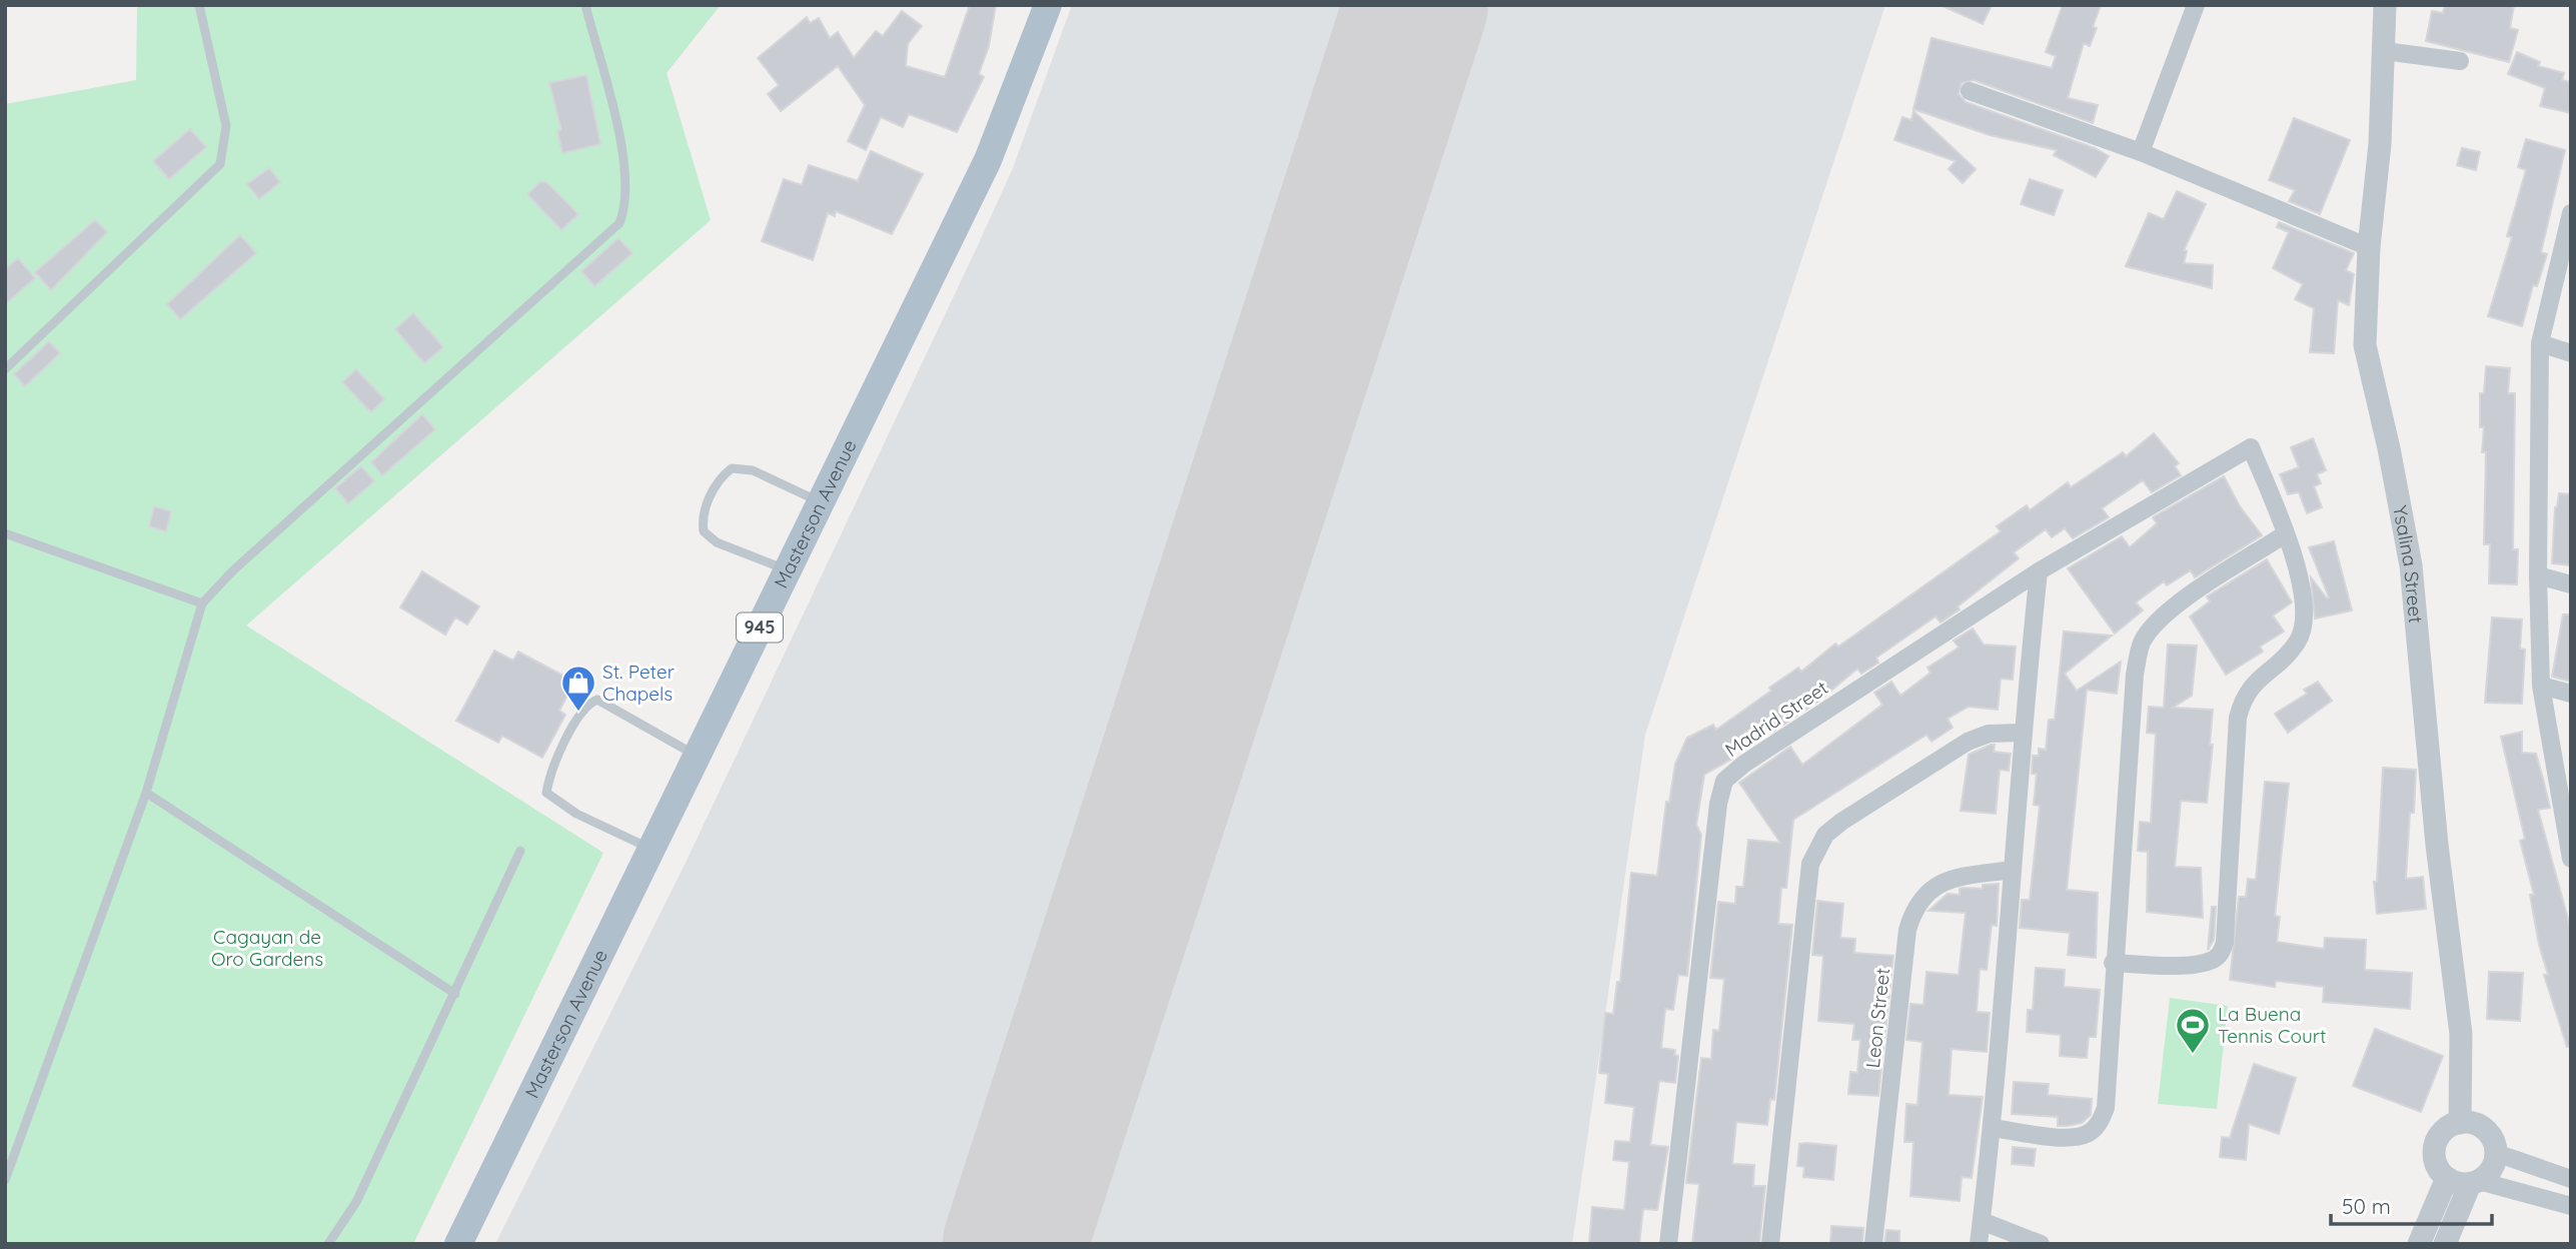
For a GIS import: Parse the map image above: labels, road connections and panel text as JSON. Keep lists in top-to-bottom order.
{
  "streets": {
    "main road": ["Masterson Avenue", "945"],
    "street": ["Ysalina Street", "Madrid Street", "Leon Street"]
  },
  "parks": ["Cagayan de Oro Gardens"],
  "places": {
    "shop": ["St. Peter Chapels"],
    "sports": ["La Buena Tennis Court"]
  },
  "scale_bar": "50 m"
}
